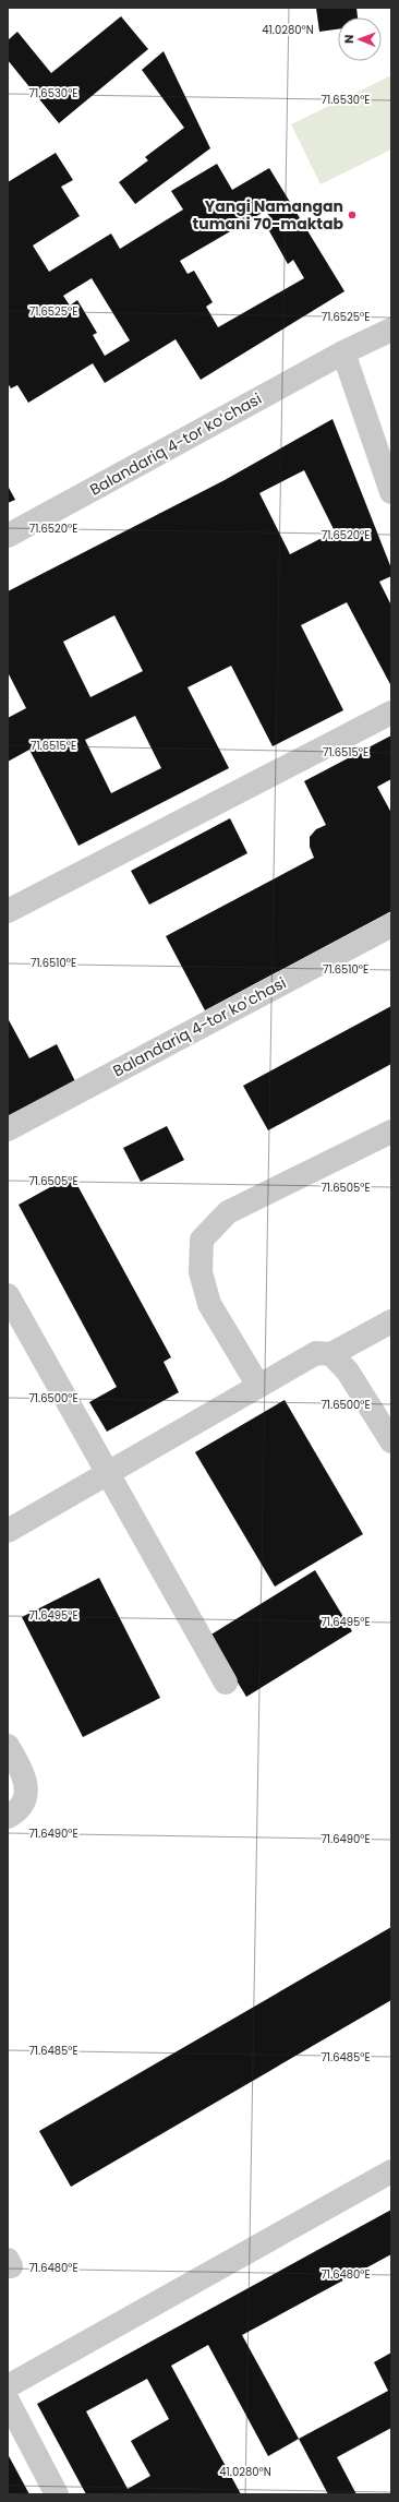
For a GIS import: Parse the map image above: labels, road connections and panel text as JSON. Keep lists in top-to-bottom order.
{
  "streets": {
    "street": ["Balandariq 4-tor koʻchasi"]
  },
  "places": ["Yangi Namangan tumani 70-maktab"],
  "north": "left",
  "coordinates": [
    "41.0280°N",
    "71.6530°E",
    "71.6525°E",
    "71.6520°E",
    "71.6515°E",
    "71.6510°E",
    "71.6505°E",
    "71.6500°E",
    "71.6495°E",
    "71.6490°E",
    "71.6485°E",
    "71.6480°E"
  ]
}
